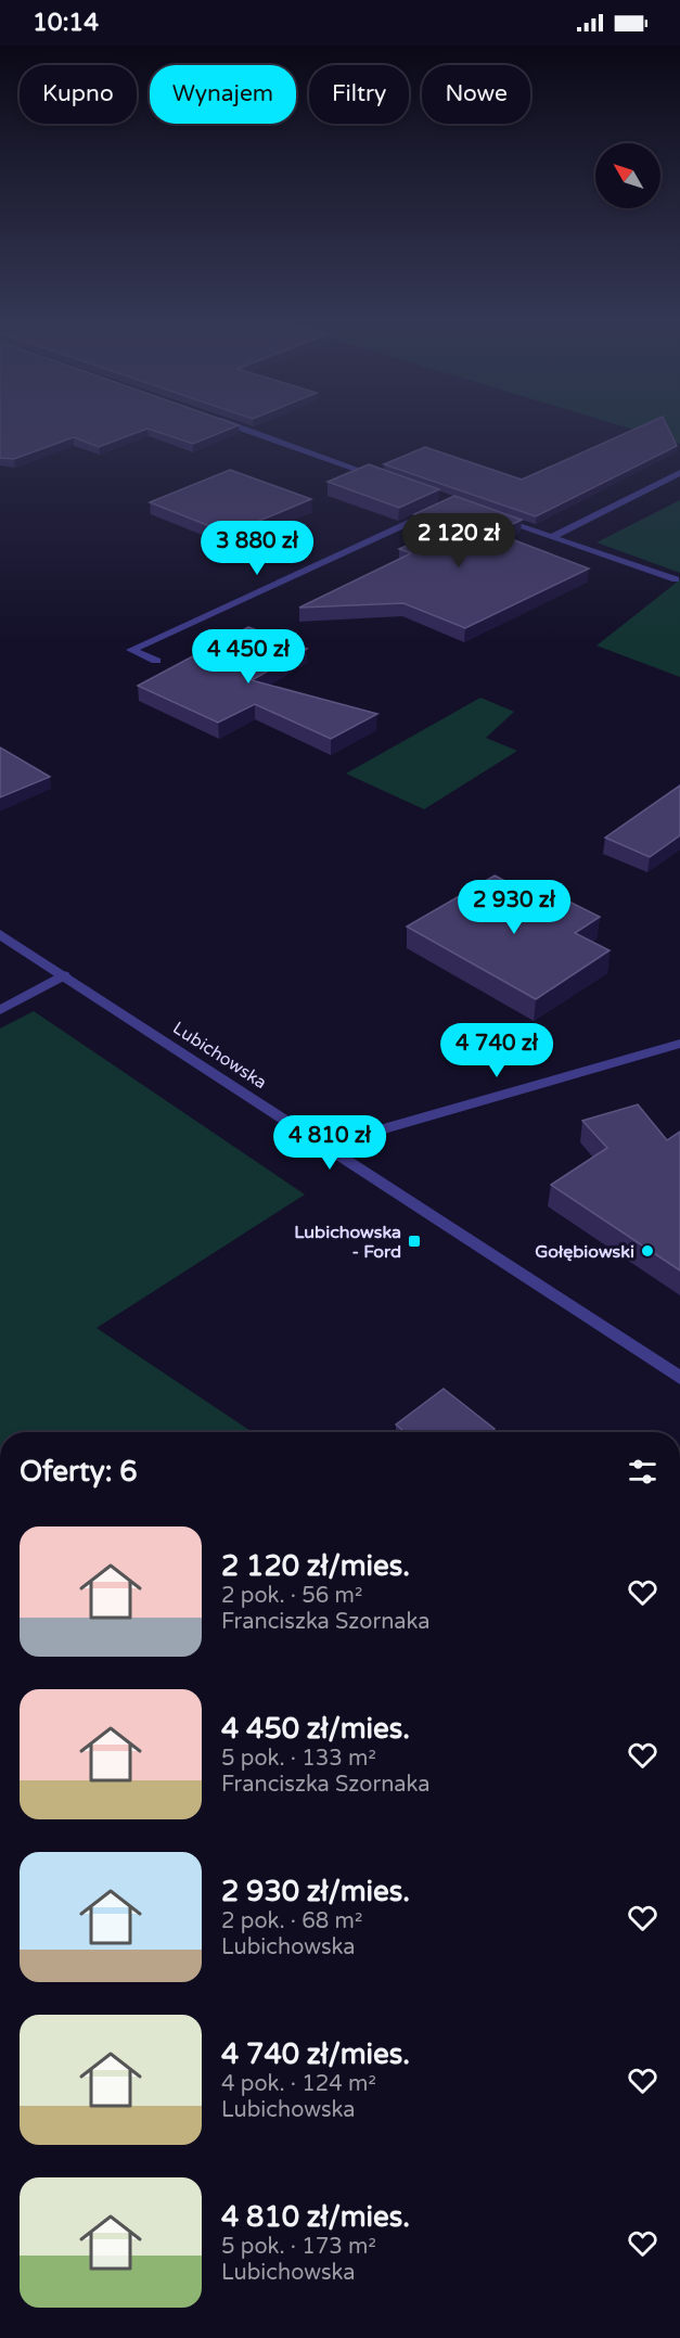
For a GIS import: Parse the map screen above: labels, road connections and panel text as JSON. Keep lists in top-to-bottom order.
{
  "streets": {
    "street": ["Lubichowska"]
  },
  "places": {
    "transit": ["Lubichowska - Ford"],
    "other": ["Gołębiowski"]
  },
  "north": "top left",
  "page": {
    "status": "10:14",
    "chip": [
      "Kupno",
      "Wynajem",
      "Filtry",
      "Nowe"
    ],
    "price": [
      "2 120 zł",
      "3 880 zł",
      "4 450 zł",
      "2 930 zł",
      "4 740 zł",
      "4 810 zł"
    ],
    "heading": "Oferty: 6",
    "list": [
      {
        "name": "2 120 zł/mies.",
        "note": "2 pok. · 56 m² · Franciszka Szornaka"
      },
      {
        "name": "4 450 zł/mies.",
        "note": "5 pok. · 133 m² · Franciszka Szornaka"
      },
      {
        "name": "2 930 zł/mies.",
        "note": "2 pok. · 68 m² · Lubichowska"
      },
      {
        "name": "4 740 zł/mies.",
        "note": "4 pok. · 124 m² · Lubichowska"
      },
      {
        "name": "4 810 zł/mies.",
        "note": "5 pok. · 173 m² · Lubichowska"
      }
    ]
  }
}
